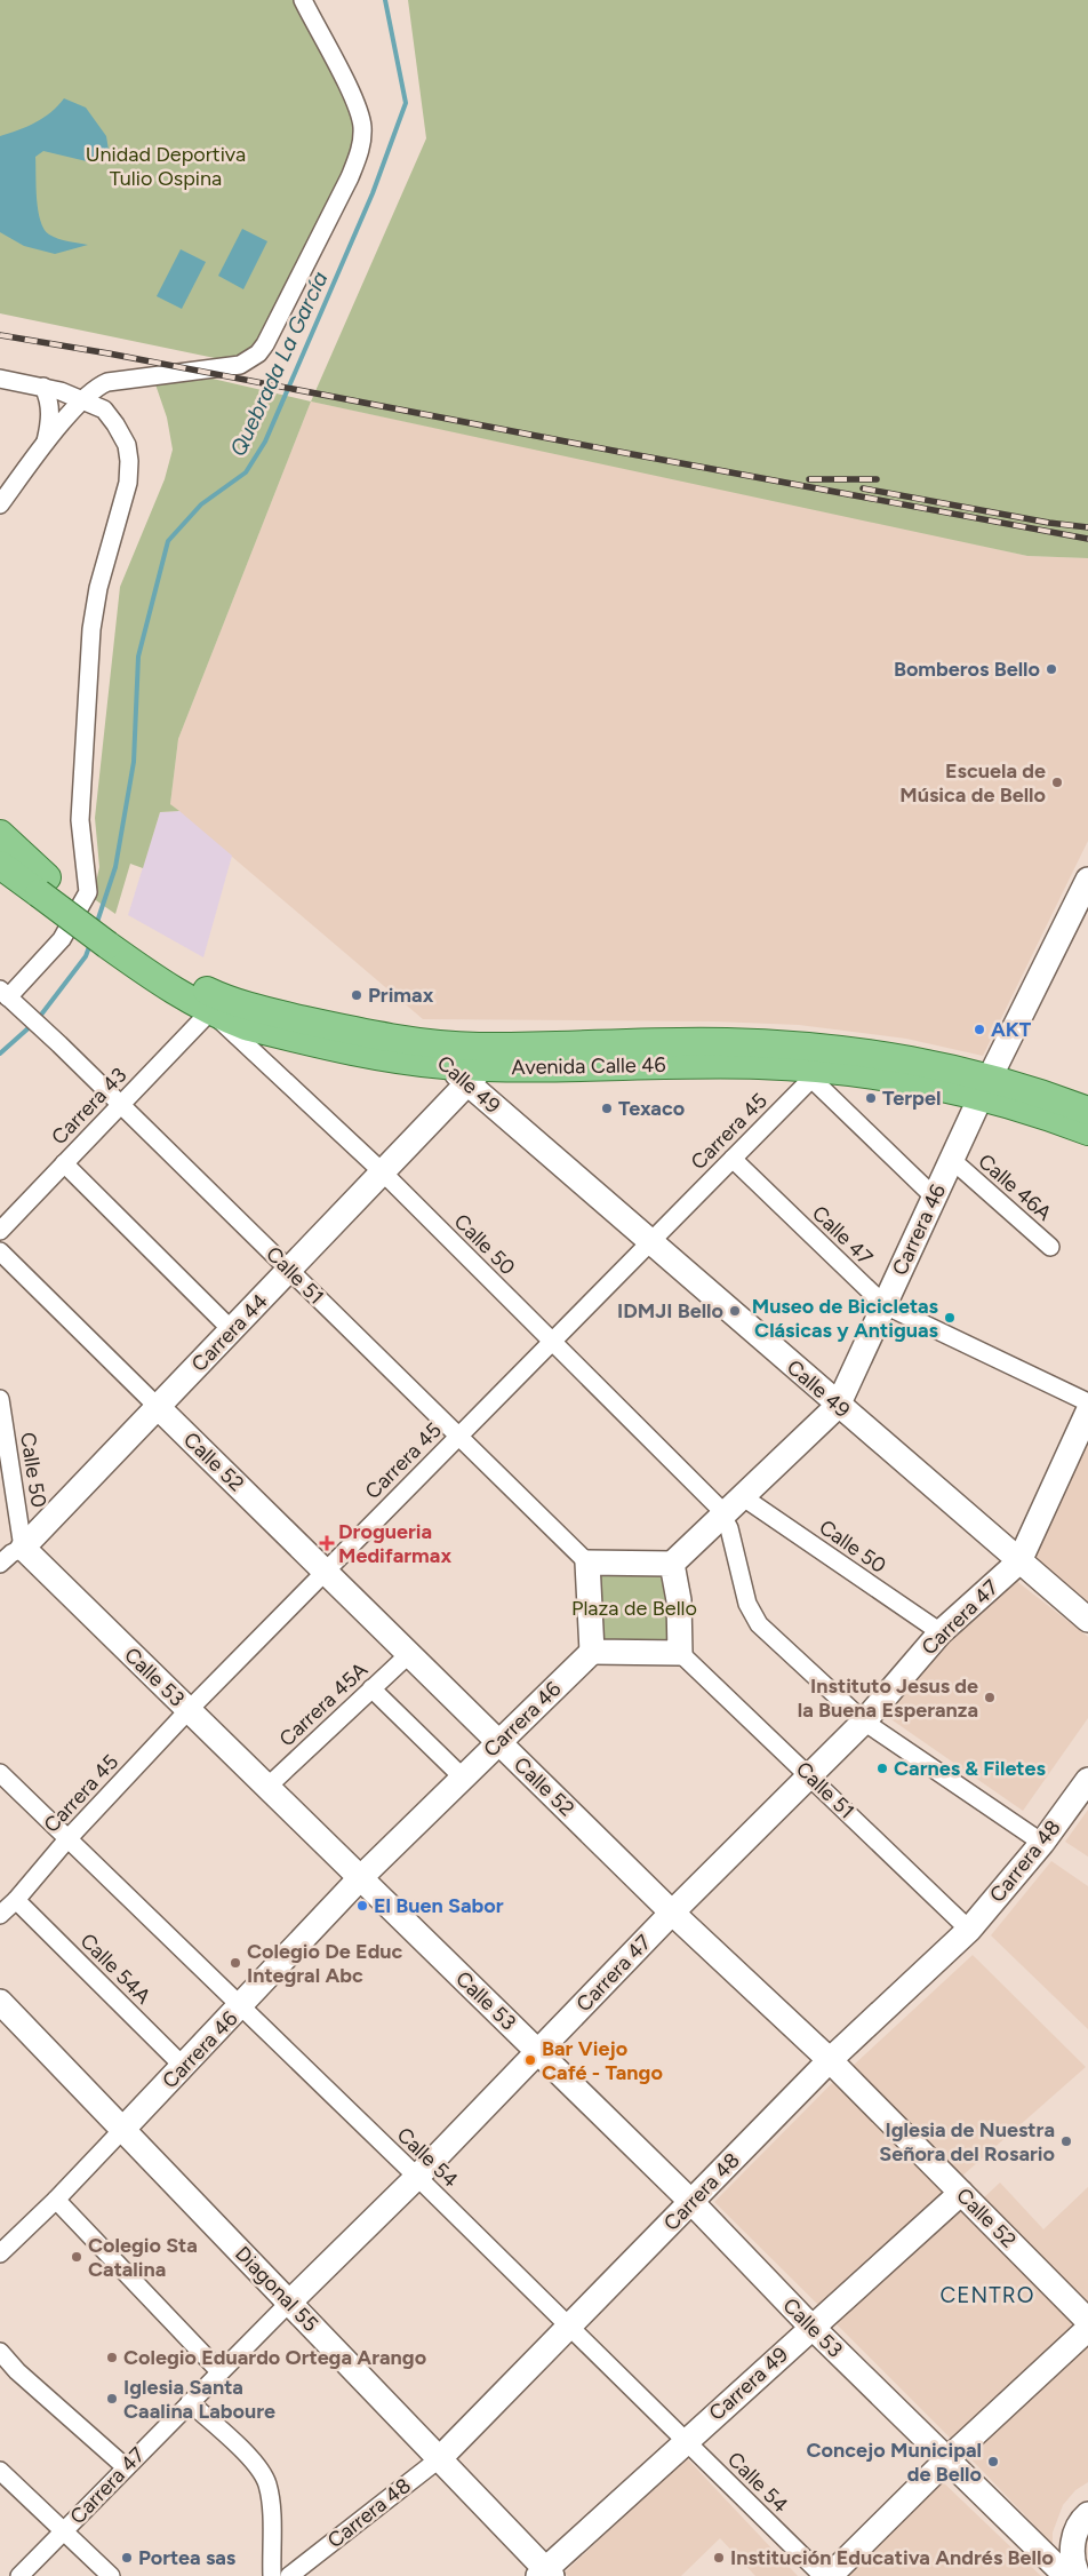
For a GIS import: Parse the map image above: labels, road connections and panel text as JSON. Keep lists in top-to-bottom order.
{
  "streets": {
    "main road": ["Avenida Calle 46"],
    "street": [
      "Calle 49",
      "Carrera 43",
      "Carrera 45",
      "Calle 46A",
      "Carrera 46",
      "Calle 47",
      "Calle 50",
      "Calle 51",
      "Carrera 44",
      "Calle 52",
      "Carrera 47",
      "Calle 53",
      "Carrera 45A",
      "Carrera 48",
      "Calle 54A",
      "Calle 54",
      "Diagonal 55",
      "Carrera 49"
    ]
  },
  "crossings": [
    ["Avenida Calle 46", "Calle 49"],
    ["Avenida Calle 46", "Carrera 43"],
    ["Avenida Calle 46", "Carrera 45"],
    ["Avenida Calle 46", "Carrera 46"],
    ["Avenida Calle 46", "Calle 50"],
    ["Avenida Calle 46", "Carrera 44"],
    ["Calle 49", "Carrera 45"],
    ["Calle 49", "Carrera 46"],
    ["Calle 49", "Carrera 44"],
    ["Calle 49", "Carrera 47"],
    ["Carrera 43", "Calle 50"],
    ["Carrera 43", "Calle 51"],
    ["Carrera 45", "Calle 47"],
    ["Carrera 45", "Calle 50"],
    ["Carrera 45", "Calle 51"],
    ["Carrera 45", "Calle 52"],
    ["Carrera 45", "Calle 53"],
    ["Carrera 45", "Calle 54A"],
    ["Carrera 45", "Calle 54"],
    ["Calle 46A", "Carrera 46"],
    ["Carrera 46", "Calle 47"],
    ["Carrera 46", "Calle 50"],
    ["Carrera 46", "Calle 52"],
    ["Carrera 46", "Calle 53"],
    ["Carrera 46", "Calle 54A"],
    ["Carrera 46", "Calle 54"],
    ["Carrera 46", "Diagonal 55"],
    ["Calle 50", "Carrera 44"],
    ["Calle 50", "Carrera 47"],
    ["Calle 50", "Calle 53"],
    ["Calle 50", "Carrera 48"],
    ["Calle 51", "Carrera 44"],
    ["Calle 51", "Carrera 47"],
    ["Calle 51", "Carrera 48"],
    ["Carrera 44", "Calle 52"],
    ["Carrera 44", "Calle 53"],
    ["Calle 52", "Carrera 47"],
    ["Calle 52", "Carrera 45A"],
    ["Calle 52", "Carrera 48"],
    ["Calle 52", "Carrera 49"],
    ["Carrera 47", "Calle 53"],
    ["Carrera 47", "Calle 54"],
    ["Carrera 47", "Diagonal 55"],
    ["Calle 53", "Carrera 45A"],
    ["Calle 53", "Carrera 48"],
    ["Calle 53", "Carrera 49"],
    ["Carrera 48", "Calle 54"],
    ["Carrera 48", "Diagonal 55"],
    ["Calle 54", "Carrera 49"],
    ["Diagonal 55", "Carrera 49"]
  ],
  "districts": ["CENTRO"],
  "water": ["Quebrada La García"],
  "parks": ["Unidad Deportiva Tulio Ospina", "Plaza de Bello"],
  "places": {
    "other": [
      "Bomberos Bello",
      "Escuela de Música de Bello",
      "Primax",
      "AKT",
      "Terpel",
      "Texaco",
      "IDMJI Bello",
      "Museo de Bicicletas Clásicas y Antiguas",
      "Instituto Jesus de la Buena Esperanza",
      "Carnes & Filetes",
      "El Buen Sabor",
      "Colegio De Educ Integral Abc",
      "Bar Viejo Café - Tango",
      "Iglesia de Nuestra Señora del Rosario",
      "Colegio Sta Catalina",
      "Colegio Eduardo Ortega Arango",
      "Iglesia Santa Caalina Laboure",
      "Concejo Municipal de Bello",
      "Portea sas",
      "Institución Educativa Andrés Bello"
    ],
    "health": ["Drogueria Medifarmax"]
  }
}
